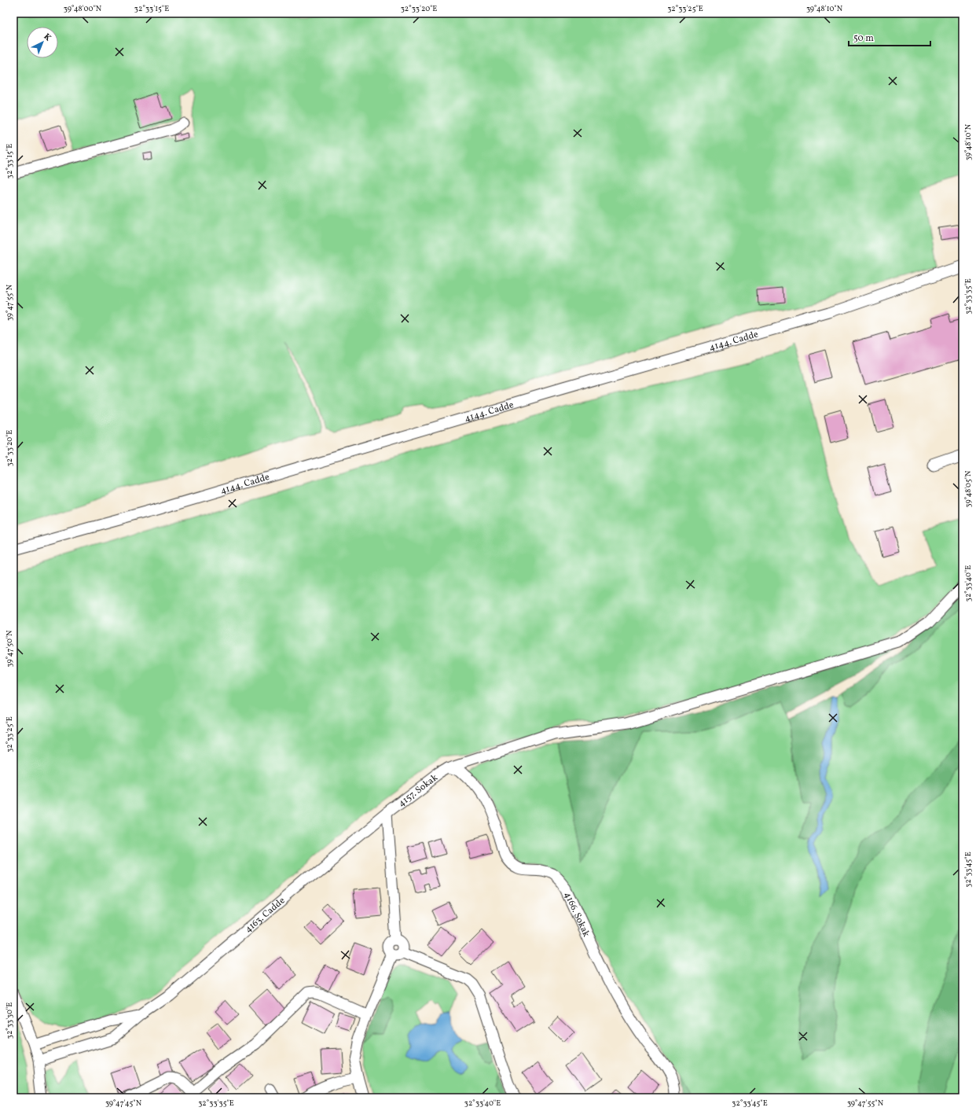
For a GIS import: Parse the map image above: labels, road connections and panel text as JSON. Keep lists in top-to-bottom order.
{
  "streets": {
    "street": [
      "4144. Cadde",
      "4157. Sokak",
      "4166. Sokak",
      "4163. Cadde"
    ]
  },
  "crossings": [
    ["4157. Sokak", "4166. Sokak"],
    ["4157. Sokak", "4163. Cadde"]
  ],
  "scale_bar": "50 m",
  "north": "top right",
  "coordinates": [
    "39°48'00\"N",
    "32°33'15\"E",
    "32°33'20\"E",
    "32°33'25\"E",
    "39°48'10\"N",
    "32°33'35\"E",
    "39°47'55\"N",
    "39°48'05\"N",
    "32°33'40\"E",
    "39°47'50\"N",
    "32°33'45\"E",
    "32°33'30\"E",
    "39°47'45\"N"
  ]
}
